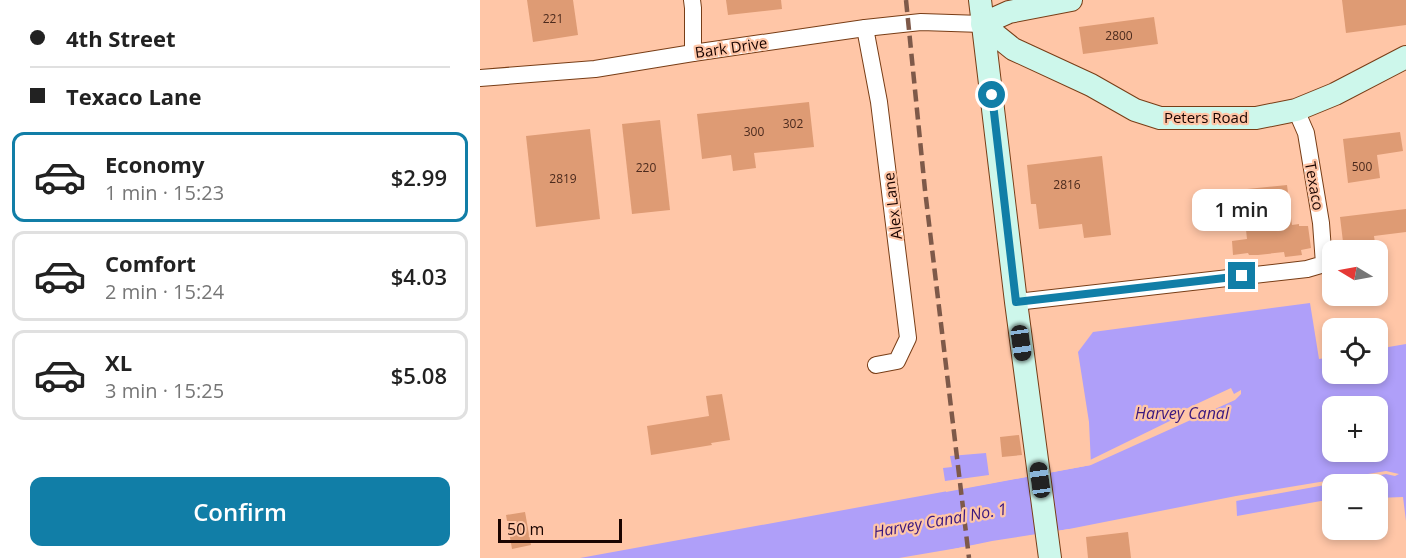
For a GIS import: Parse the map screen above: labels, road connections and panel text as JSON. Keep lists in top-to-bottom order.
{
  "streets": {
    "main road": ["Peters Road"],
    "street": ["Bark Drive", "Texaco", "Alex Lane"]
  },
  "crossings": [
    ["Bark Drive", "Peters Road"],
    ["Bark Drive", "Alex Lane"],
    ["Peters Road", "Texaco"]
  ],
  "water": ["Harvey Canal", "Harvey Canal No. 1"],
  "house_numbers": [
    "221",
    "2800",
    "302",
    "300",
    "500",
    "220",
    "2819",
    "2816"
  ],
  "scale_bar": "50 m",
  "north": "left",
  "page": {
    "banner": ["4th Street", "Texaco Lane"],
    "list": [
      {
        "name": "Economy",
        "note": "1 min · 15:23",
        "value": "$2.99"
      },
      {
        "name": "Comfort",
        "note": "2 min · 15:24",
        "value": "$4.03"
      },
      {
        "name": "XL",
        "note": "3 min · 15:25",
        "value": "$5.08"
      }
    ],
    "bubble": "1 min",
    "map_buttons": ["+", "−"],
    "buttons": "Confirm",
    "scale": "50 m"
  }
}
